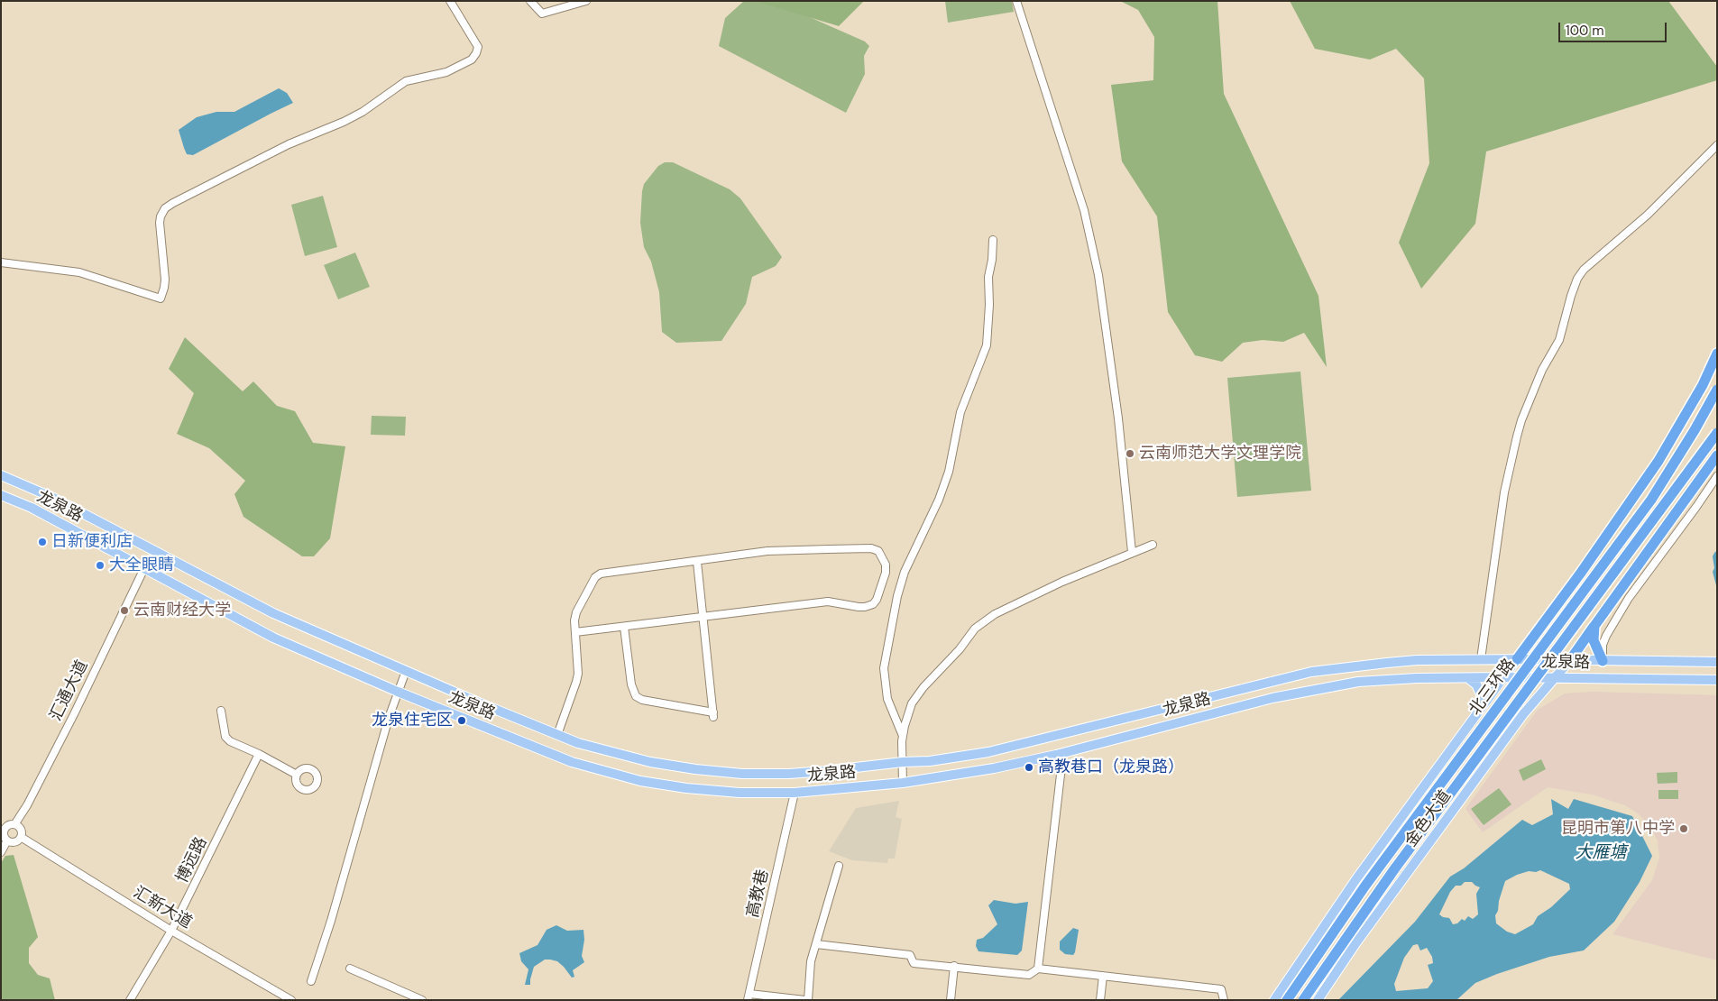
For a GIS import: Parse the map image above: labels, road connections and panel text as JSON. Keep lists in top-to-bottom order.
{
  "streets": {
    "highway": ["北三环路"],
    "main road": ["龙泉路", "金色大道"],
    "street": [
      "汇通大道",
      "博远路",
      "高教巷",
      "汇新大道"
    ]
  },
  "crossings": [
    ["龙泉路", "汇通大道"],
    ["龙泉路", "金色大道"],
    ["龙泉路", "高教巷"],
    ["汇通大道", "汇新大道"],
    ["博远路", "汇新大道"]
  ],
  "water": ["大雁塘"],
  "places": [
    "云南师范大学文理学院",
    "日新便利店",
    "大全眼睛",
    "云南财经大学",
    "龙泉住宅区",
    "高教巷口（龙泉路）",
    "昆明市第八中学"
  ],
  "scale_bar": "100 m"
}
